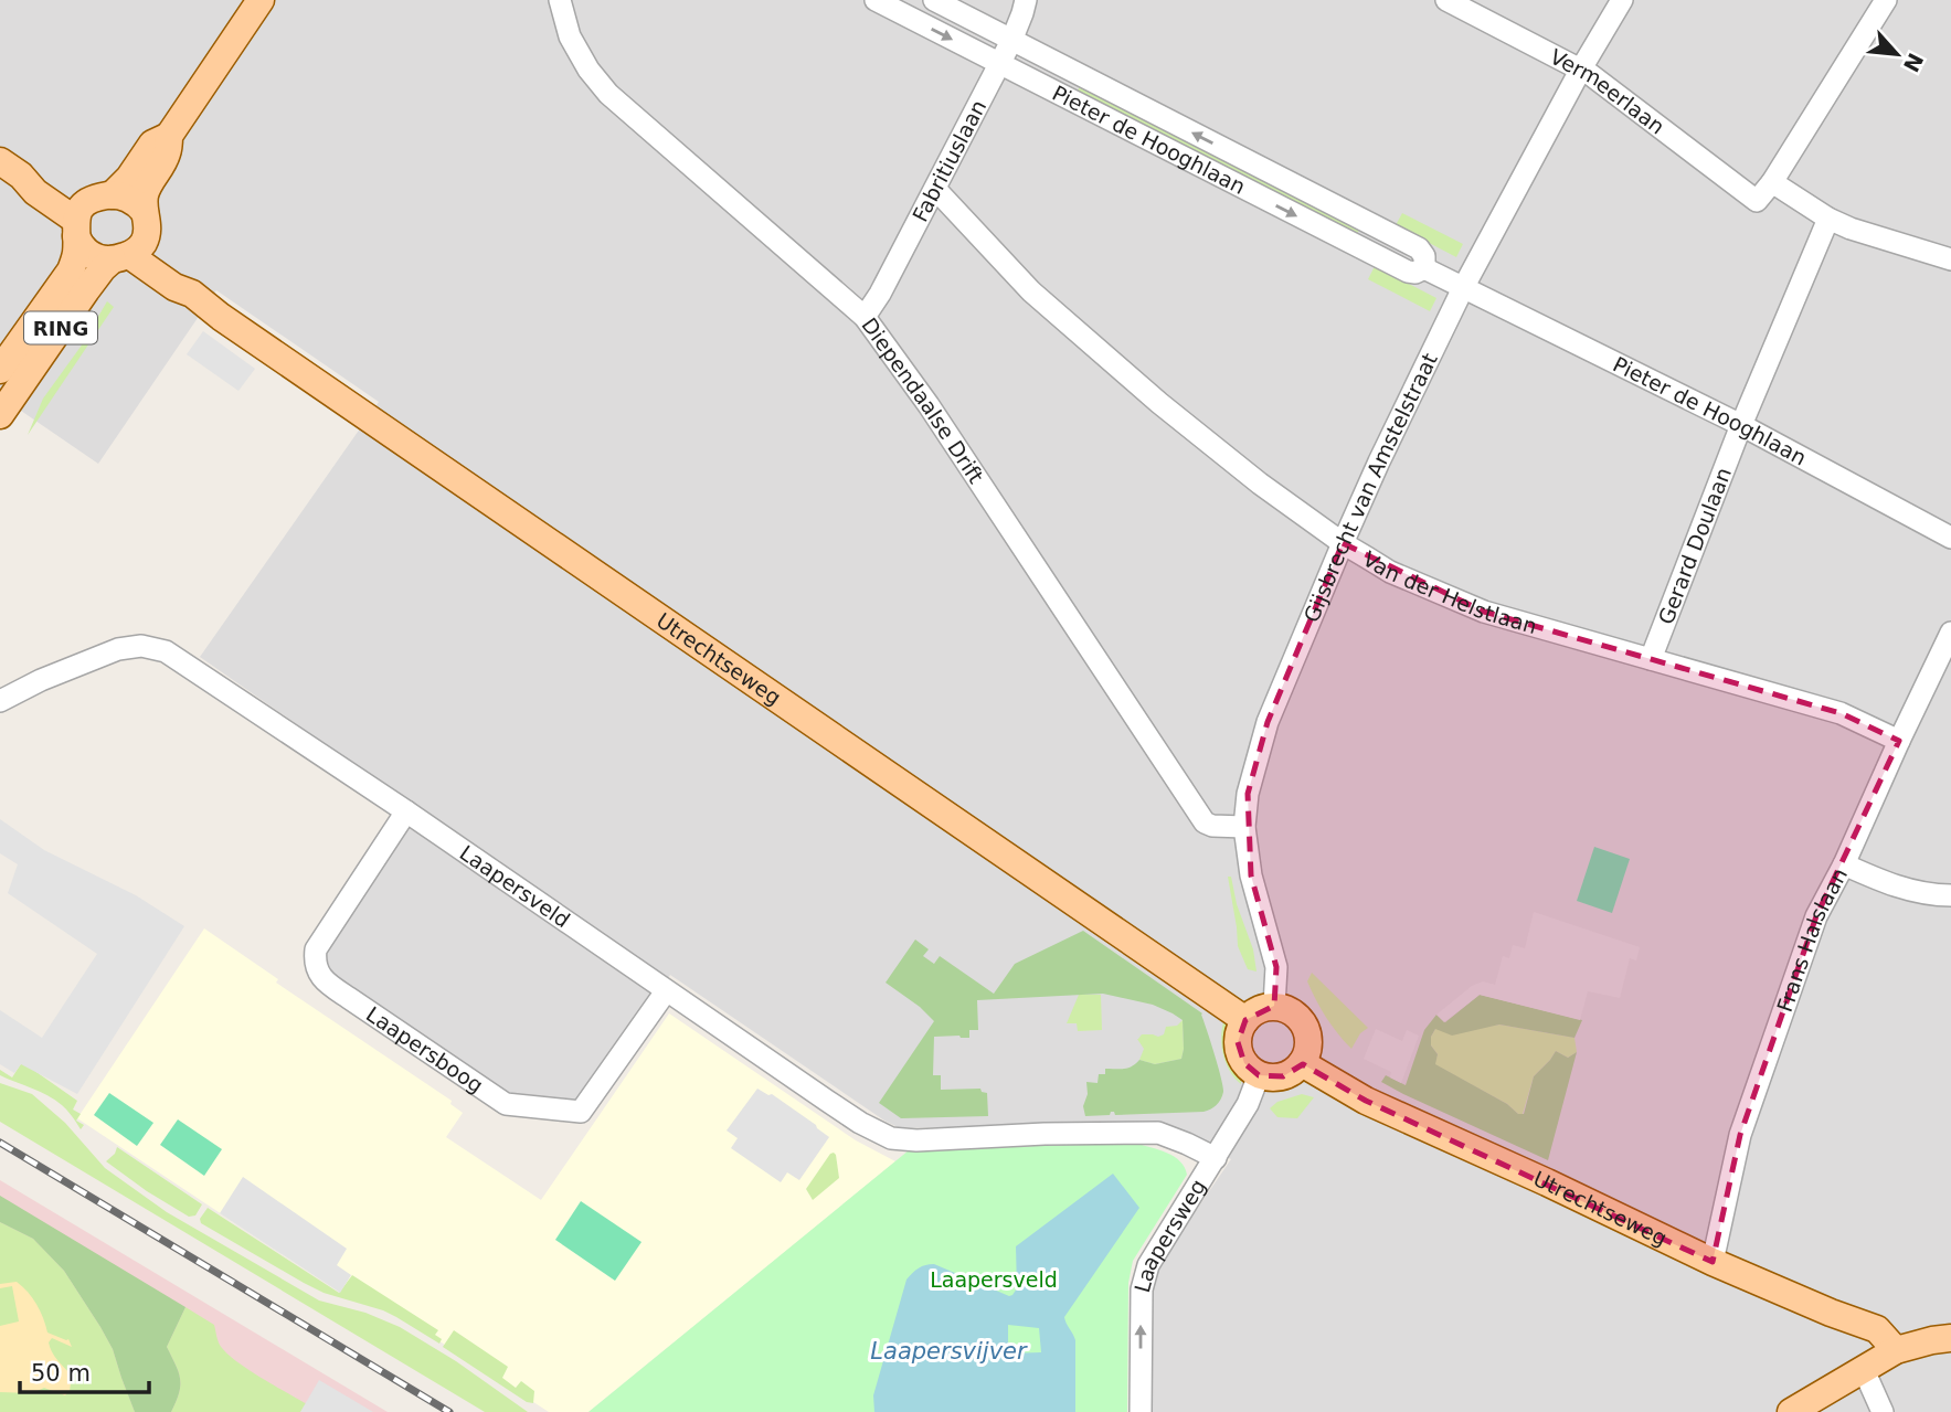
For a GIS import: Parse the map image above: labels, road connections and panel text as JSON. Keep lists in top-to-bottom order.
{
  "streets": {
    "main road": ["RING", "Utrechtseweg"],
    "street": [
      "Vermeerlaan",
      "Pieter de Hooghlaan",
      "Fabritiuslaan",
      "Diependaalse Drift",
      "Gijsbrecht van Amstelstraat",
      "Gerard Doulaan",
      "Van der Helstlaan",
      "Laapersveld",
      "Frans Halslaan",
      "Laapersboog",
      "Laapersweg"
    ]
  },
  "crossings": [
    ["Vermeerlaan", "Gijsbrecht van Amstelstraat"],
    ["Pieter de Hooghlaan", "Fabritiuslaan"],
    ["Pieter de Hooghlaan", "Gijsbrecht van Amstelstraat"],
    ["Pieter de Hooghlaan", "Gerard Doulaan"],
    ["Fabritiuslaan", "Diependaalse Drift"],
    ["Fabritiuslaan", "Van der Helstlaan"],
    ["RING", "Utrechtseweg"],
    ["Diependaalse Drift", "Gijsbrecht van Amstelstraat"],
    ["Gijsbrecht van Amstelstraat", "Van der Helstlaan"],
    ["Gijsbrecht van Amstelstraat", "Utrechtseweg"],
    ["Gijsbrecht van Amstelstraat", "Laapersweg"],
    ["Gerard Doulaan", "Van der Helstlaan"],
    ["Van der Helstlaan", "Frans Halslaan"],
    ["Utrechtseweg", "Frans Halslaan"],
    ["Utrechtseweg", "Laapersweg"],
    ["Laapersveld", "Laapersboog"],
    ["Laapersveld", "Laapersweg"]
  ],
  "one_way": ["Laapersweg"],
  "water": ["Laapersvijver"],
  "parks": ["Laapersveld"],
  "scale_bar": "50 m",
  "north": "bottom right"
}
